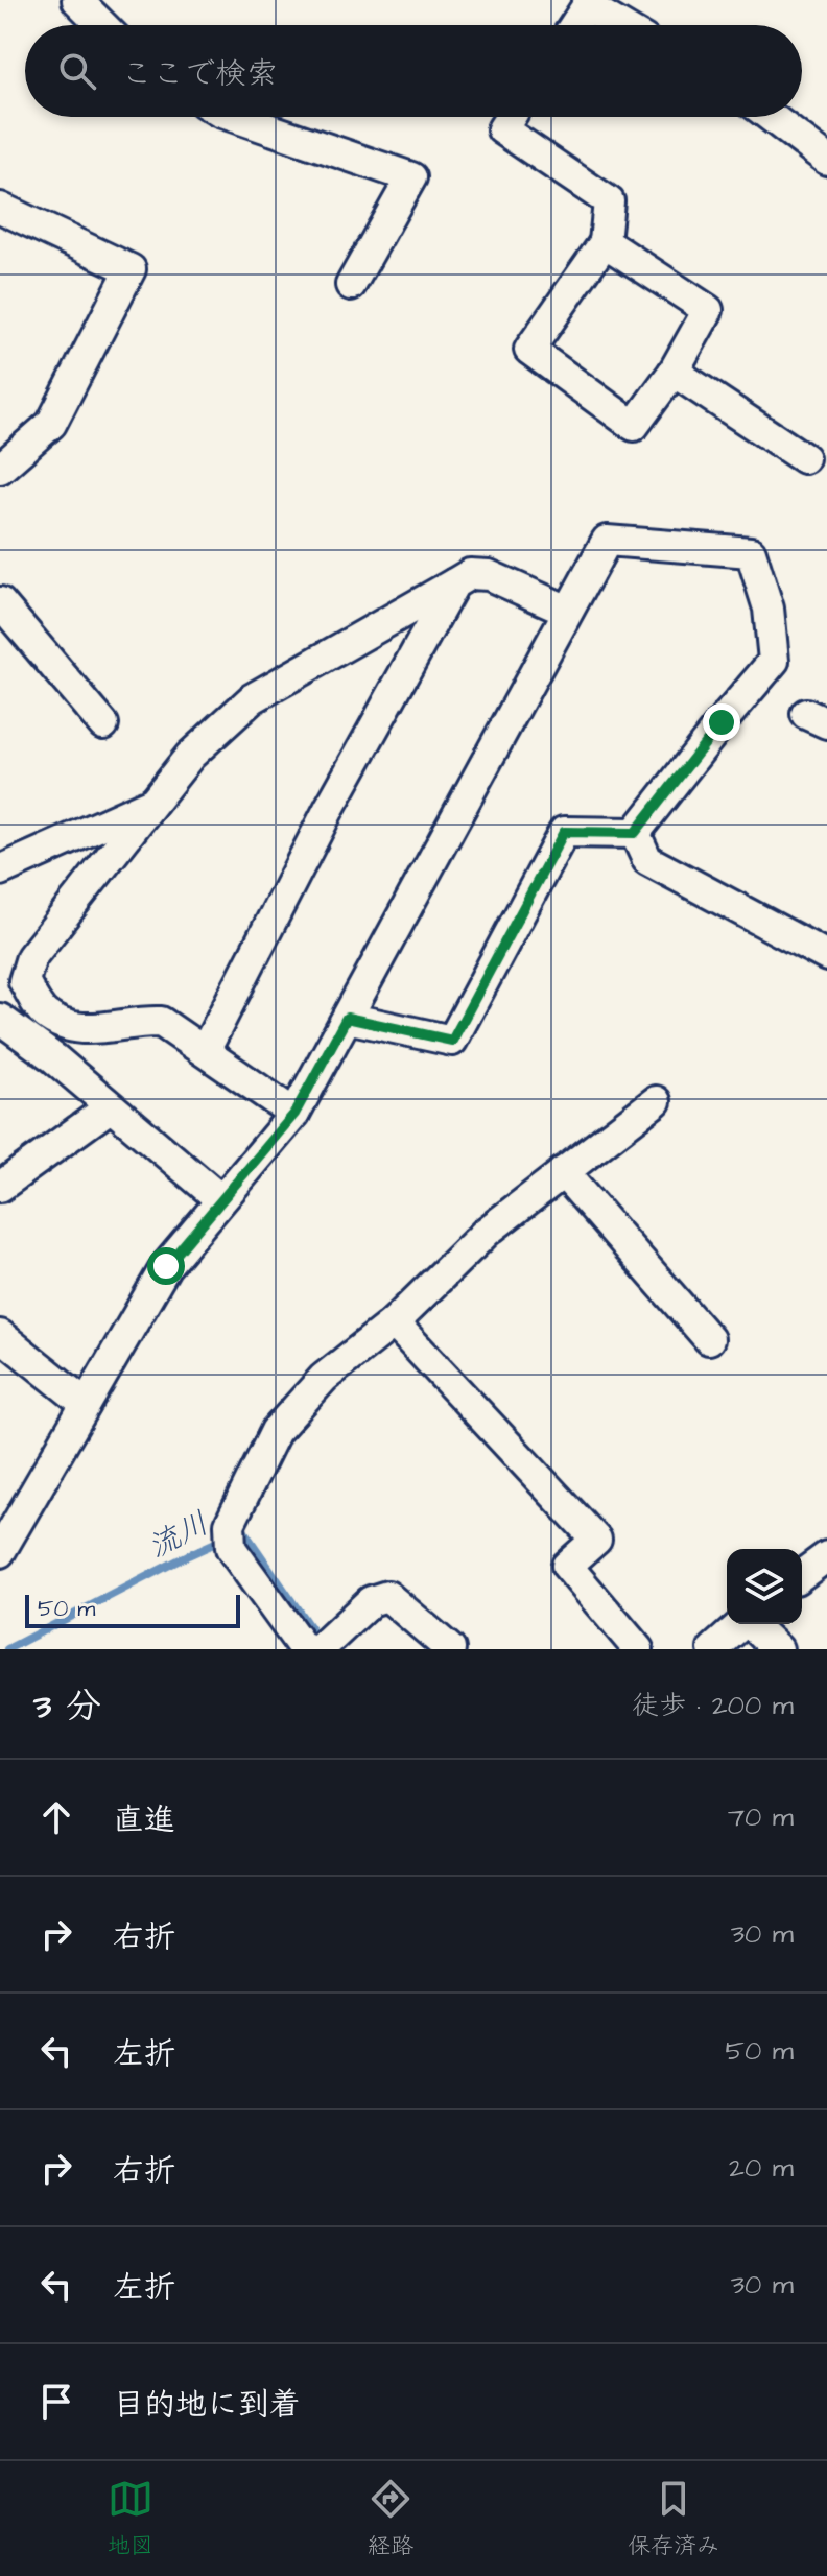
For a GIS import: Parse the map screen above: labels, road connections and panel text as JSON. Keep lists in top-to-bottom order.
{
  "water": ["流川"],
  "scale_bar": "50 m",
  "page": {
    "search": "ここで検索",
    "scale": "50 m",
    "heading": ["3 分", "徒歩 · 200 m"],
    "list": [
      ["直進", "70 m"],
      ["右折", "30 m"],
      ["左折", "50 m"],
      ["右折", "20 m"],
      ["左折", "30 m"],
      "目的地に到着"
    ],
    "nav": ["地図", "経路", "保存済み"]
  }
}
